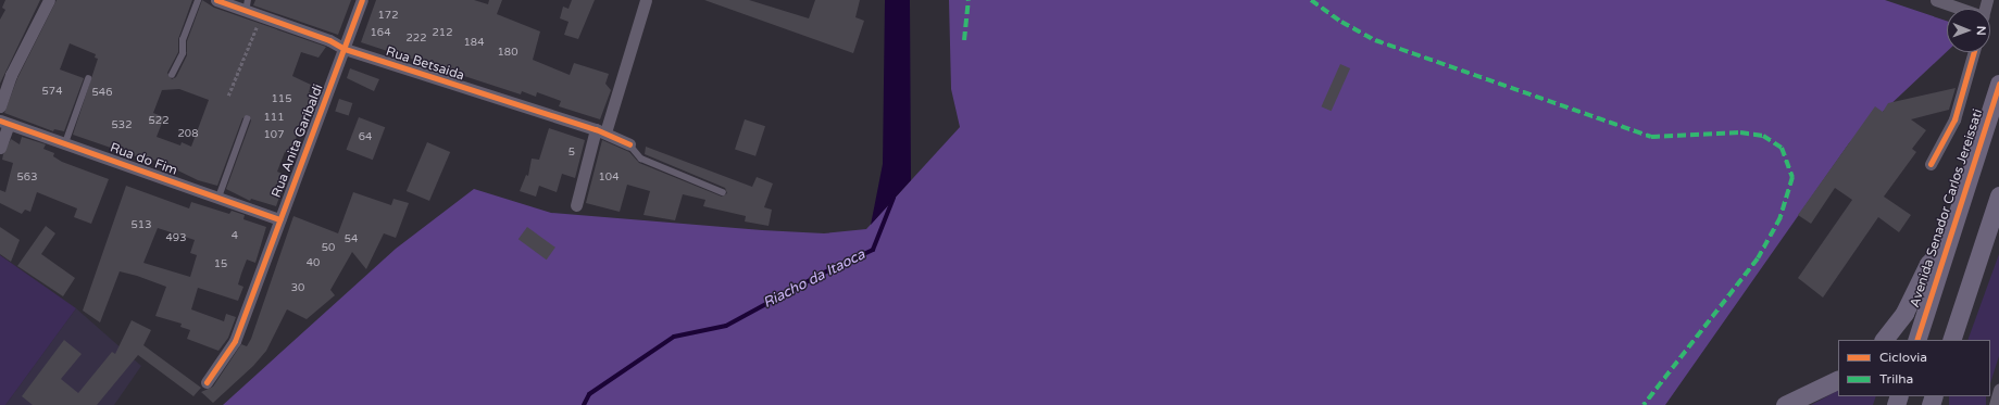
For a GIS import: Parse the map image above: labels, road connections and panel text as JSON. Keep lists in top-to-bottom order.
{
  "streets": {
    "main road": ["Avenida Senador Carlos Jereissati"],
    "street": ["Rua Betsaida", "Rua Anita Garibaldi", "Rua do Fim"]
  },
  "crossings": [
    ["Rua Betsaida", "Rua Anita Garibaldi"],
    ["Rua Anita Garibaldi", "Rua do Fim"]
  ],
  "water": ["Riacho da Itaoca"],
  "house_numbers": [
    "172",
    "164",
    "212",
    "222",
    "184",
    "180",
    "574",
    "546",
    "115",
    "111",
    "522",
    "532",
    "208",
    "107",
    "64",
    "5",
    "563",
    "104",
    "513",
    "4",
    "493",
    "54",
    "50",
    "40",
    "15",
    "30"
  ],
  "legend": ["Ciclovia", "Trilha"],
  "north": "right"
}
